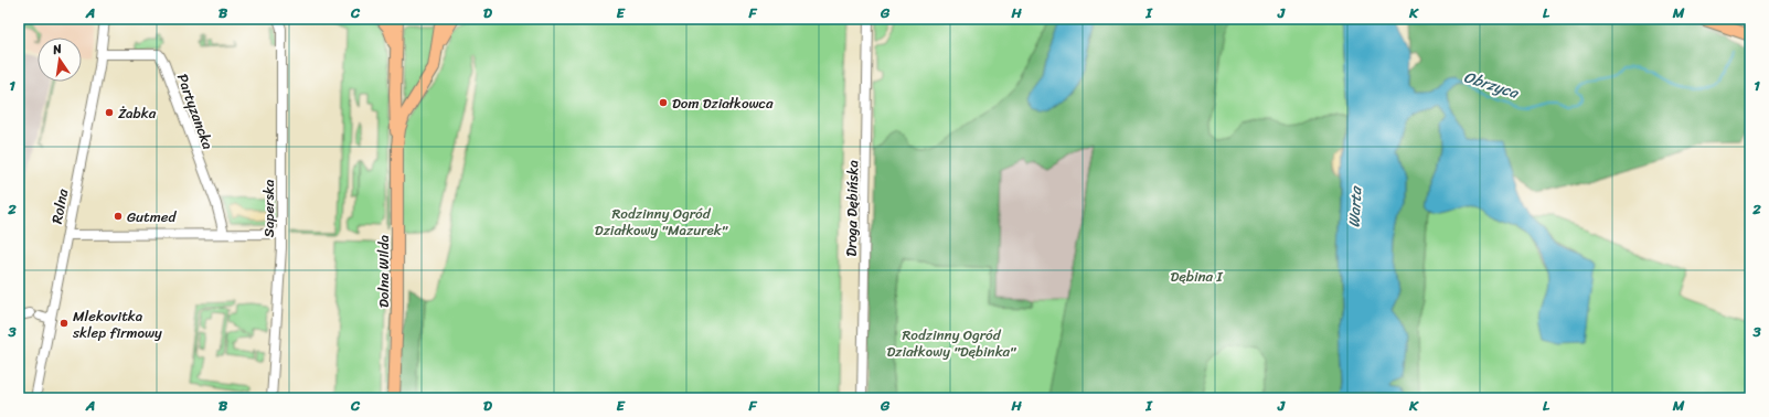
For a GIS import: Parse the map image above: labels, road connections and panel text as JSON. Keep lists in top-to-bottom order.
{
  "streets": {
    "main road": ["Dolna Wilda"],
    "street": [
      "Partyzancka",
      "Rolna",
      "Saperska",
      "Droga Dębińska"
    ]
  },
  "crossings": [
    ["Partyzancka", "Rolna"]
  ],
  "water": ["Obrzyca", "Warta"],
  "parks": ["Rodzinny Ogród Działkowy \"Mazurek\"", "Dębina I", "Rodzinny Ogród Działkowy \"Dębinka\""],
  "places": [
    "Dom Działkowca",
    "Żabka",
    "Gutmed",
    "Mlekovitka sklep firmowy"
  ],
  "north": "top",
  "grid": {
    "columns": [
      "A",
      "B",
      "C",
      "D",
      "E",
      "F",
      "G",
      "H",
      "I",
      "J",
      "K",
      "L",
      "M"
    ],
    "rows": ["1", "2", "3"]
  }
}
